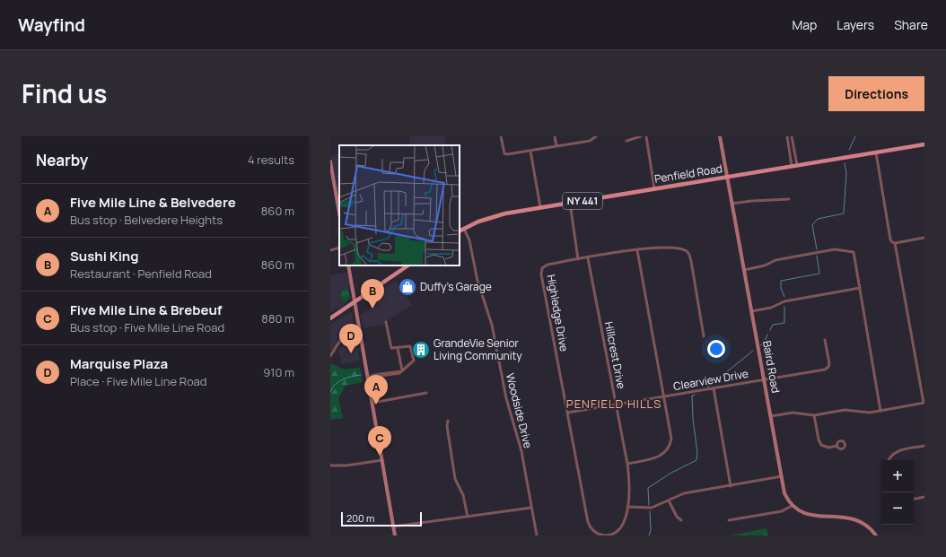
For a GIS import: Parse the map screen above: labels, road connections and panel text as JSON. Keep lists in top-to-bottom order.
{
  "streets": {
    "main road": ["Penfield Road", "NY 441"],
    "street": [
      "Highledge Drive",
      "Hillcrest Drive",
      "Baird Road",
      "Clearview Drive",
      "Woodside Drive"
    ]
  },
  "crossings": [
    ["Penfield Road", "Baird Road"],
    ["Penfield Road", "Woodside Drive"],
    ["Highledge Drive", "Hillcrest Drive"],
    ["Highledge Drive", "Clearview Drive"],
    ["Hillcrest Drive", "Clearview Drive"],
    ["Baird Road", "Clearview Drive"]
  ],
  "districts": ["PENFIELD HILLS"],
  "places": {
    "shop": ["Duffy's Garage"],
    "building": ["GrandeVie Senior Living Community"]
  },
  "scale_bar": "200 m",
  "page": {
    "header": "Wayfind",
    "nav": ["Map", "Layers", "Share"],
    "title": "Find us",
    "buttons": "Directions",
    "heading": ["Nearby", "4 results"],
    "list": [
      {
        "mark": "A",
        "name": "Five Mile Line & Belvedere",
        "note": "Bus stop · Belvedere Heights",
        "value": "860 m"
      },
      {
        "mark": "B",
        "name": "Sushi King",
        "note": "Restaurant · Penfield Road",
        "value": "860 m"
      },
      {
        "mark": "C",
        "name": "Five Mile Line & Brebeuf",
        "note": "Bus stop · Five Mile Line Road",
        "value": "880 m"
      },
      {
        "mark": "D",
        "name": "Marquise Plaza",
        "note": "Place · Five Mile Line Road",
        "value": "910 m"
      }
    ],
    "pins": [
      "B",
      "D",
      "A",
      "C"
    ],
    "map_buttons": ["+", "−"],
    "scale": "200 m"
  }
}
